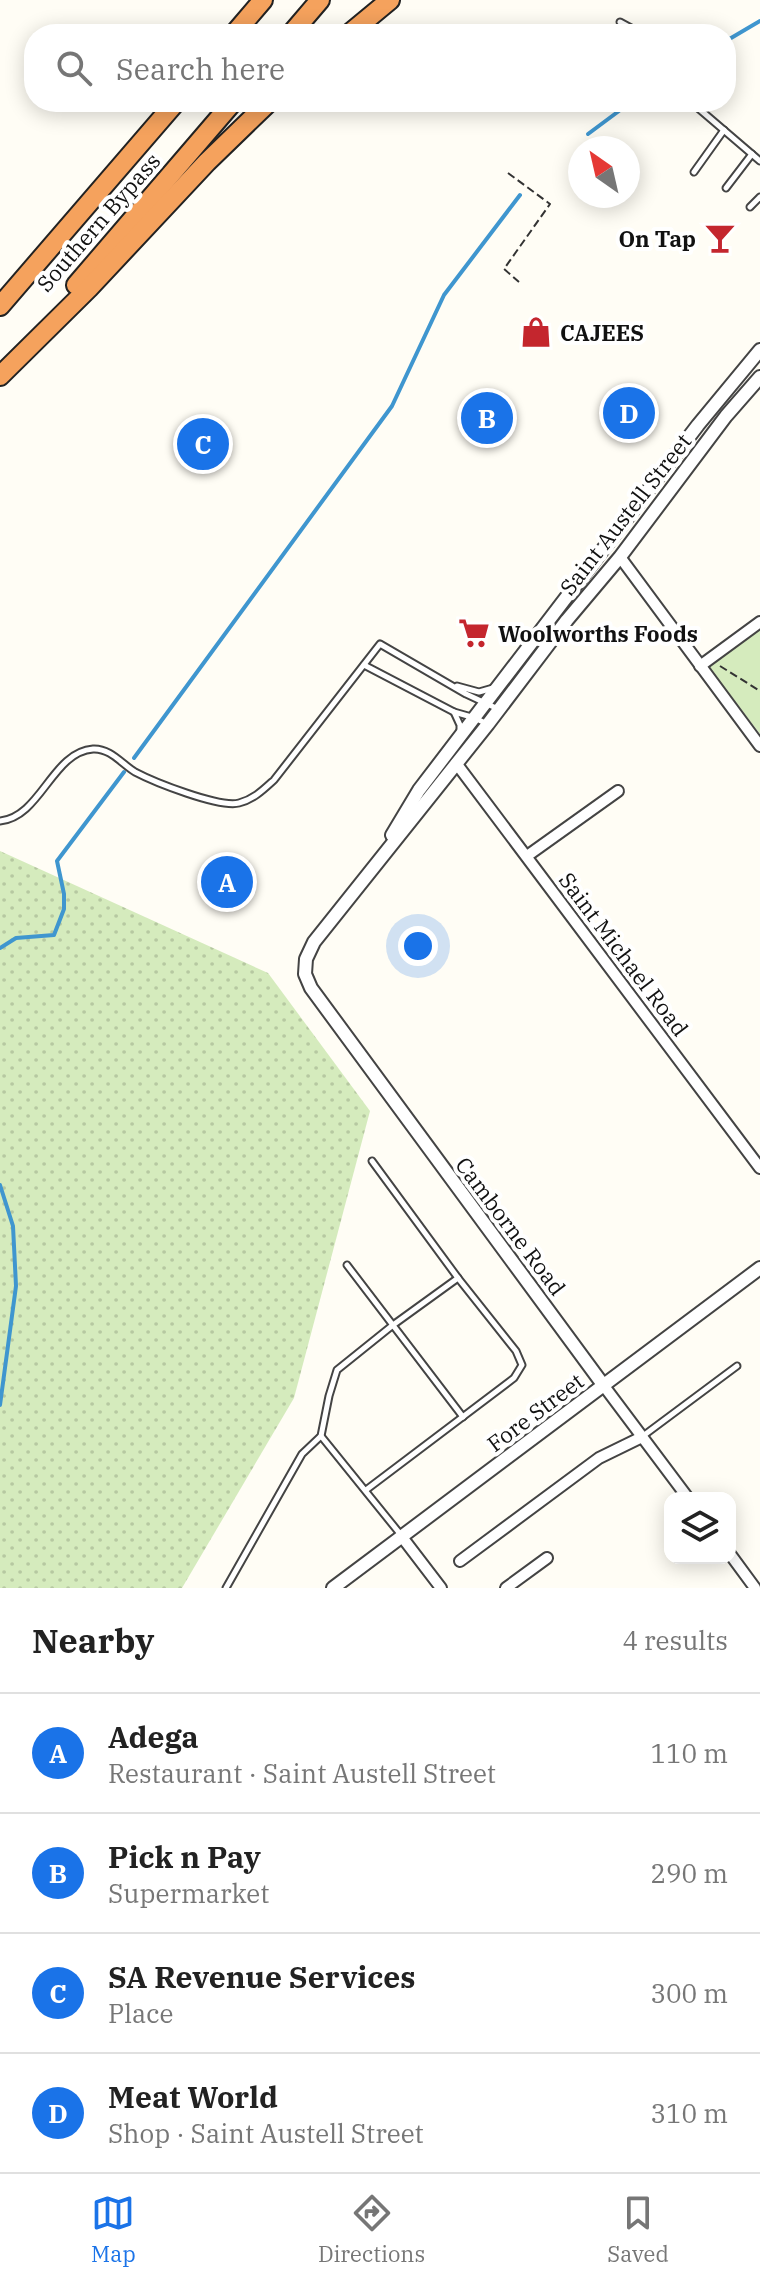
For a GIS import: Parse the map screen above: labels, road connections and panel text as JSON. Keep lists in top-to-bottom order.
{
  "streets": {
    "highway": ["Southern Bypass"],
    "street": [
      "Saint Austell Street",
      "Saint Michael Road",
      "Camborne Road",
      "Fore Street"
    ]
  },
  "crossings": [
    ["Saint Austell Street", "Saint Michael Road"],
    ["Saint Austell Street", "Camborne Road"],
    ["Camborne Road", "Fore Street"]
  ],
  "places": {
    "bar": ["On Tap"],
    "shop": ["CAJEES"],
    "supermarket": ["Woolworths Foods"]
  },
  "north": "top left",
  "page": {
    "search": "Search here",
    "pins": [
      "D",
      "B",
      "C",
      "A"
    ],
    "heading": ["Nearby", "4 results"],
    "list": [
      {
        "mark": "A",
        "name": "Adega",
        "note": "Restaurant · Saint Austell Street",
        "value": "110 m"
      },
      {
        "mark": "B",
        "name": "Pick n Pay",
        "note": "Supermarket",
        "value": "290 m"
      },
      {
        "mark": "C",
        "name": "SA Revenue Services",
        "note": "Place",
        "value": "300 m"
      },
      {
        "mark": "D",
        "name": "Meat World",
        "note": "Shop · Saint Austell Street",
        "value": "310 m"
      }
    ],
    "nav": ["Map", "Directions", "Saved"]
  }
}
